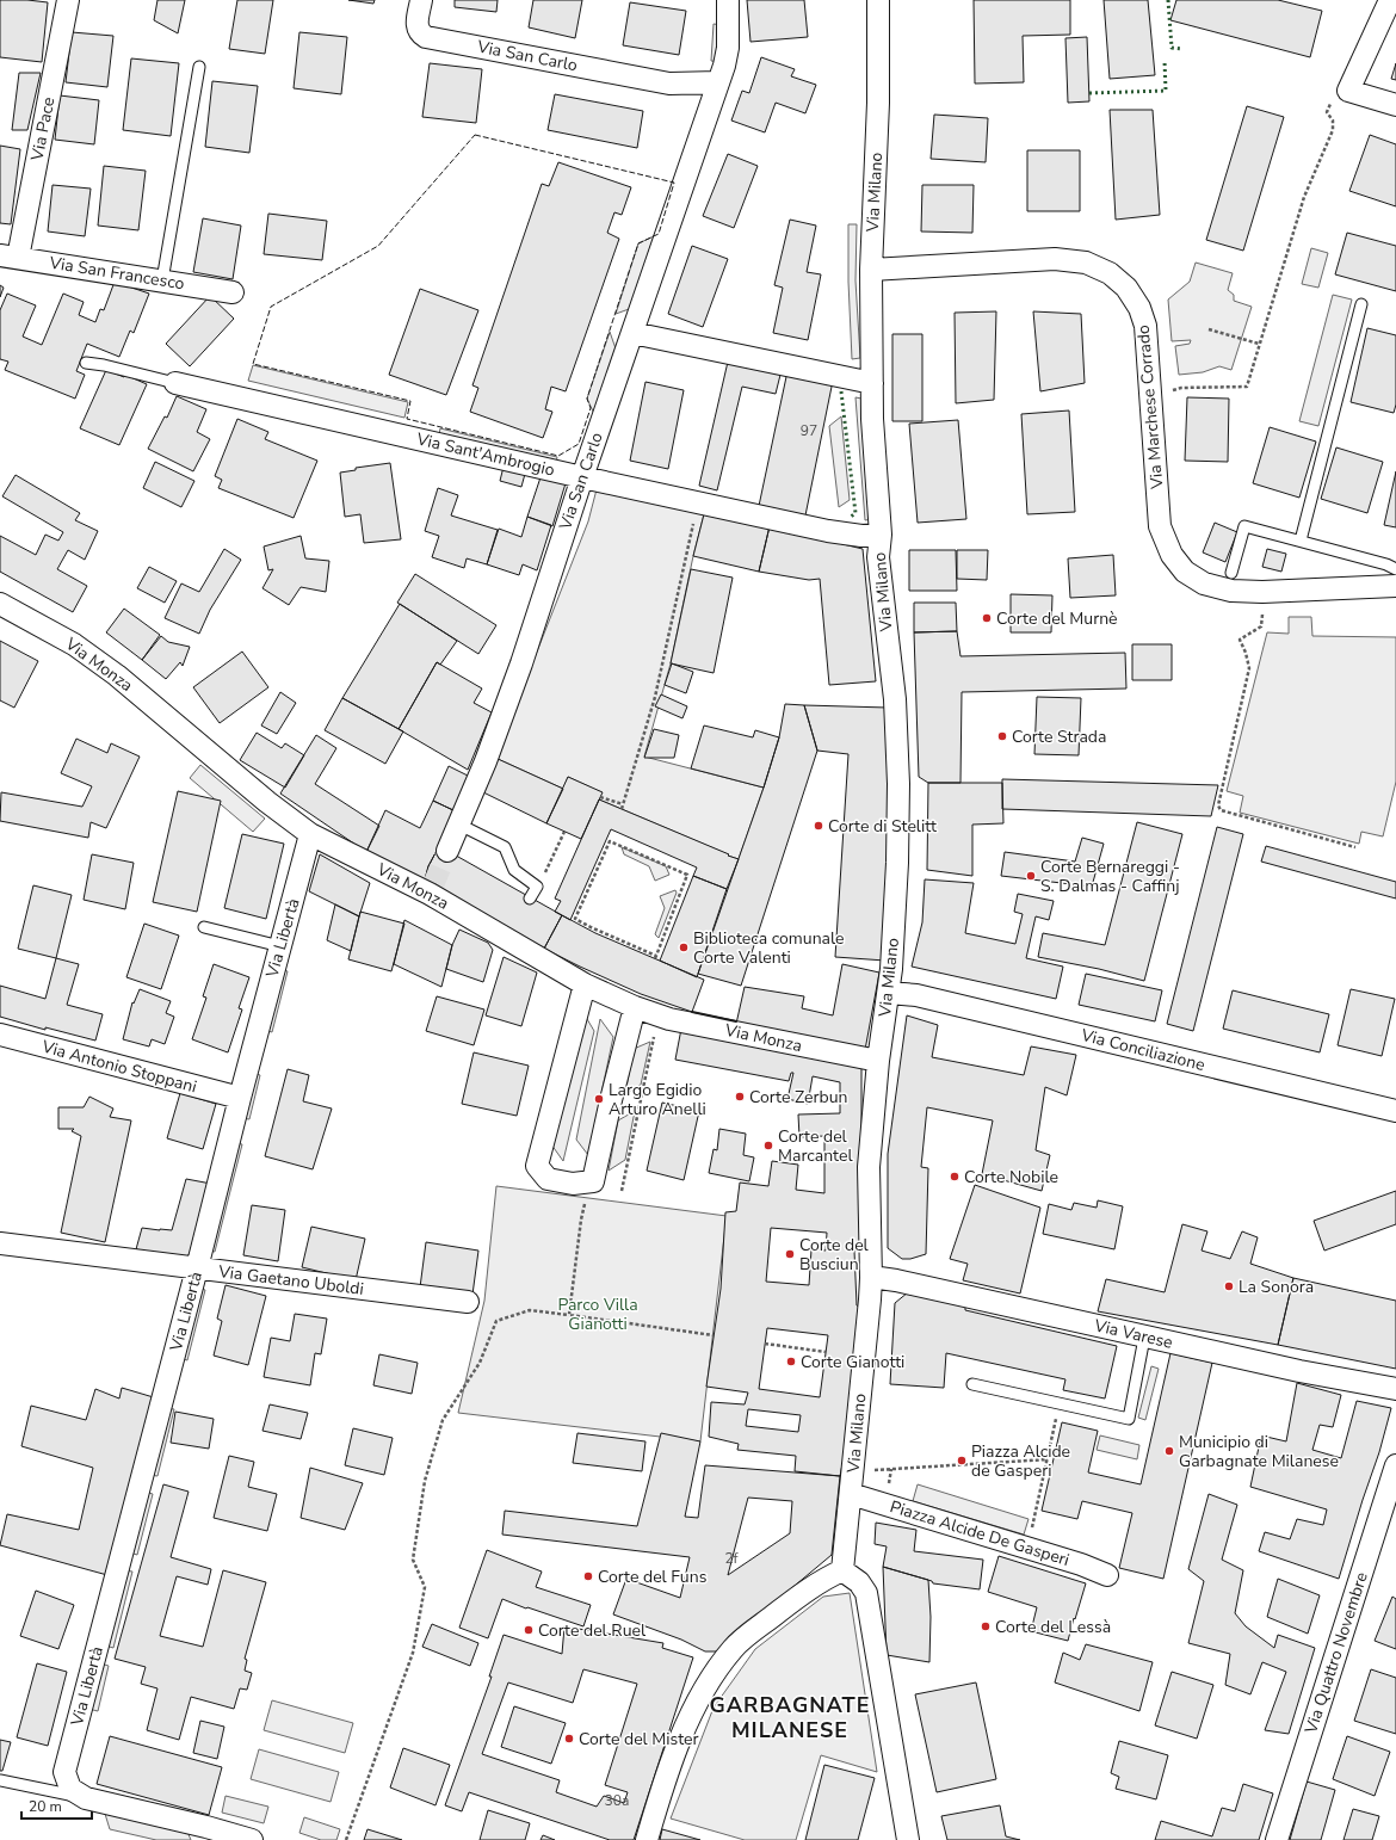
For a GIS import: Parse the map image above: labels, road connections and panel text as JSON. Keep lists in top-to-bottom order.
{
  "streets": {
    "street": [
      "Via San Carlo",
      "Via Pace",
      "Via Milano",
      "Via San Francesco",
      "Via Marchese Corrado",
      "Via Sant'Ambrogio",
      "Via Monza",
      "Via Libertà",
      "Via Conciliazione",
      "Via Antonio Stoppani",
      "Via Gaetano Uboldi",
      "Via Varese",
      "Piazza Alcide De Gasperi",
      "Via Quattro Novembre"
    ]
  },
  "crossings": [
    ["Via San Carlo", "Via Sant'Ambrogio"],
    ["Via Pace", "Via San Francesco"],
    ["Via Milano", "Via Marchese Corrado"],
    ["Via Milano", "Via Sant'Ambrogio"],
    ["Via Milano", "Via Monza"],
    ["Via Milano", "Via Conciliazione"],
    ["Via Milano", "Via Varese"],
    ["Via Milano", "Piazza Alcide De Gasperi"],
    ["Via Monza", "Via Libertà"],
    ["Via Libertà", "Via Antonio Stoppani"],
    ["Via Libertà", "Via Gaetano Uboldi"]
  ],
  "districts": ["GARBAGNATE MILANESE"],
  "parks": ["Parco Villa Gianotti"],
  "places": [
    "Corte del Murnè",
    "Corte Strada",
    "Corte di Stelitt",
    "Corte Bernareggi - S. Dalmas - Caffinj",
    "Biblioteca comunale Corte Valenti",
    "Corte Zerbun",
    "Largo Egidio Arturo Anelli",
    "Corte del Marcantel",
    "Corte Nobile",
    "Corte del Busciun",
    "La Sonora",
    "Corte Gianotti",
    "Municipio di Garbagnate Milanese",
    "Piazza Alcide de Gasperi",
    "Corte del Funs",
    "Corte del Lessà",
    "Corte del Ruel",
    "Corte del Mister"
  ],
  "house_numbers": ["97", "2f", "30a"],
  "scale_bar": "20 m"
}
